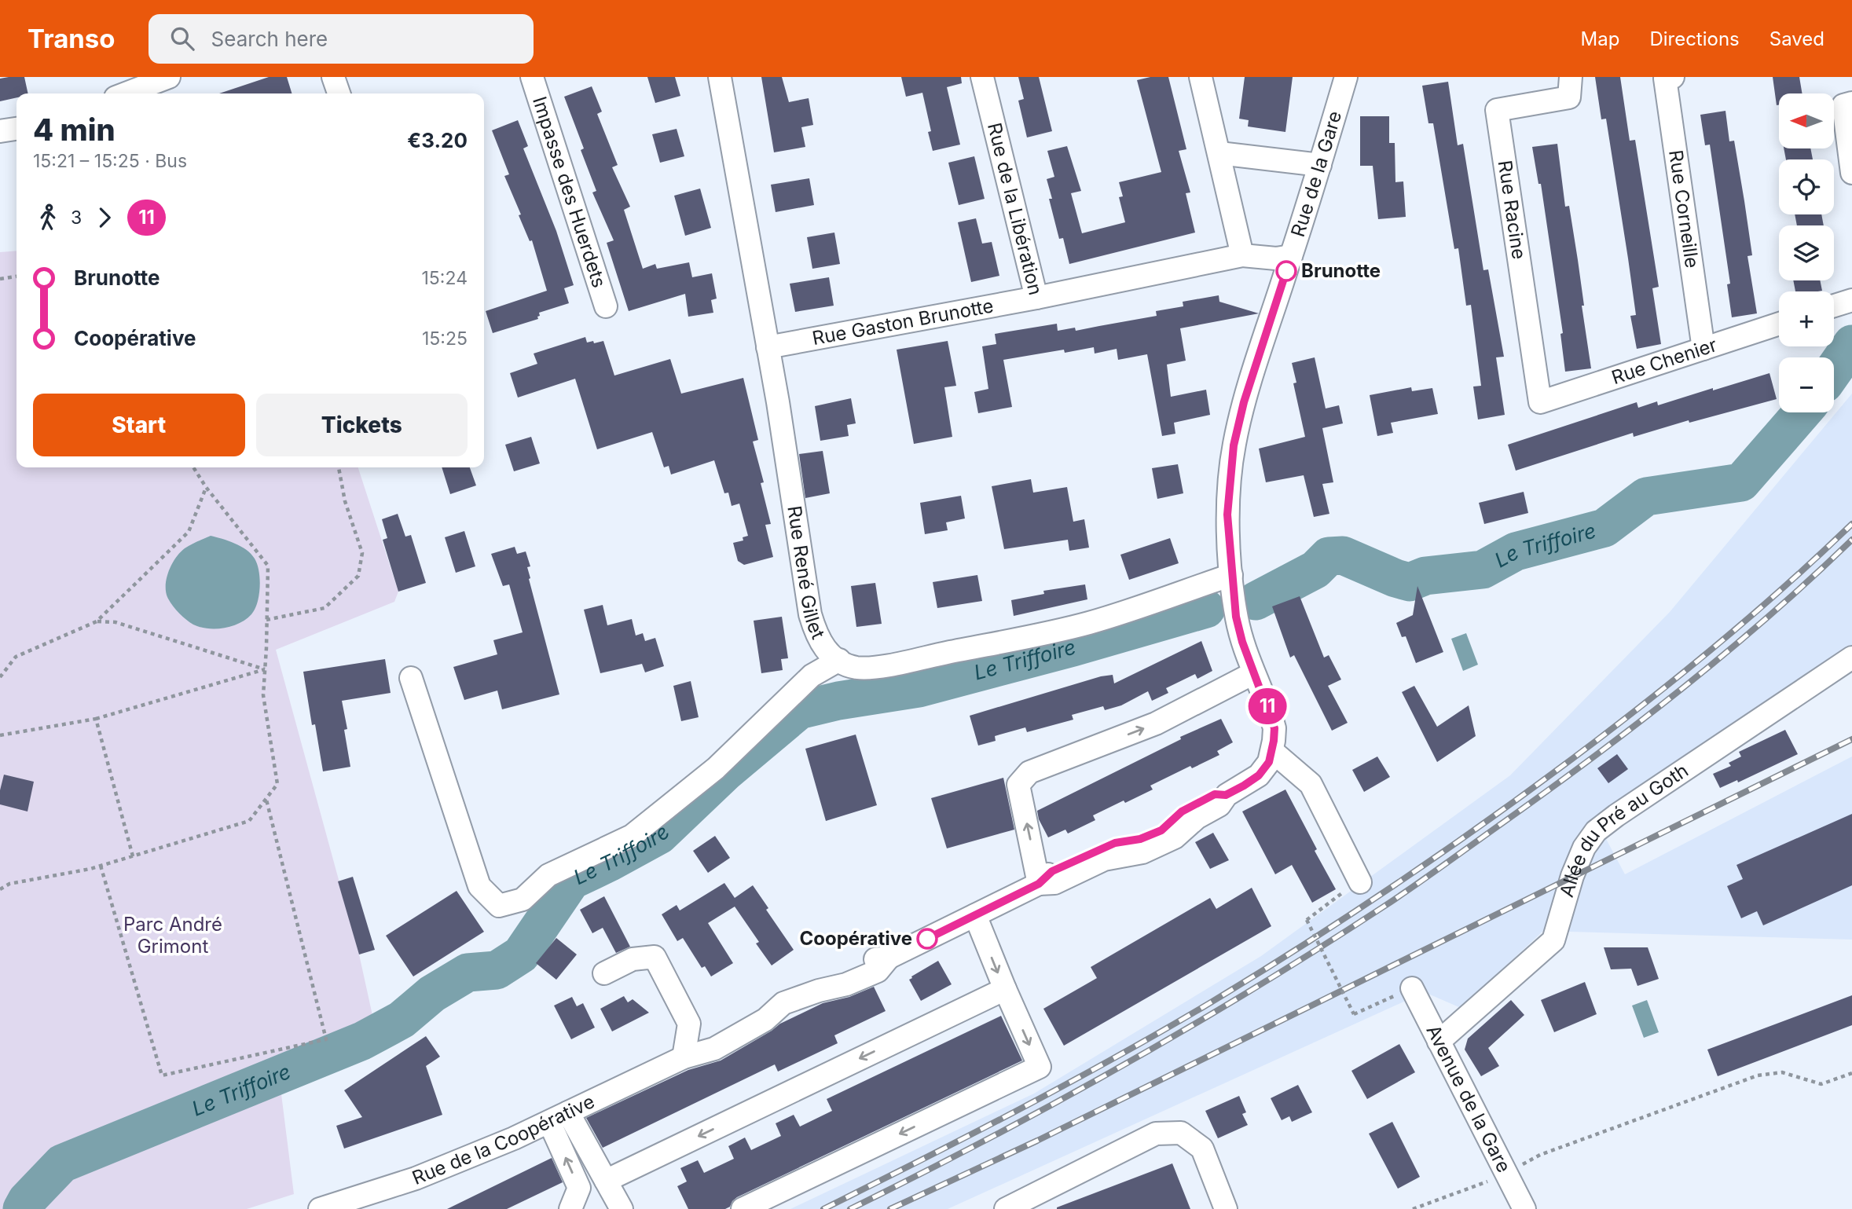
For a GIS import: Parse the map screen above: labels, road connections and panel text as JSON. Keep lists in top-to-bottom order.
{
  "streets": {
    "street": [
      "Rue de la Gare",
      "Impasse des Huerdets",
      "Rue de la Libération",
      "Rue Racine",
      "Rue Corneille",
      "Rue Gaston Brunotte",
      "Rue Chenier",
      "Rue René Gillet",
      "Allée du Pré au Goth",
      "Avenue de la Gare",
      "Rue de la Coopérative"
    ]
  },
  "crossings": [
    ["Rue de la Gare", "Rue de la Libération"],
    ["Rue de la Gare", "Rue René Gillet"],
    ["Rue de la Gare", "Rue de la Coopérative"],
    ["Rue de la Libération", "Rue Gaston Brunotte"],
    ["Rue Racine", "Rue Chenier"],
    ["Rue Corneille", "Rue Chenier"],
    ["Rue Gaston Brunotte", "Rue René Gillet"],
    ["Allée du Pré au Goth", "Avenue de la Gare"]
  ],
  "water": ["Le Triffoire"],
  "parks": ["Parc André Grimont"],
  "places": ["Brunotte", "Coopérative"],
  "lines": ["bus line 11"],
  "north": "left",
  "page": {
    "header": "Transo",
    "search": "Search here",
    "nav": ["Map", "Directions", "Saved"],
    "on_map": "11",
    "map_buttons": ["+", "−"],
    "heading": ["4 min", "15:21 – 15:25 · Bus", "€3.20"],
    "legs": ["3", "11"],
    "list": [
      {
        "name": "Brunotte",
        "value": "15:24"
      },
      {
        "name": "Coopérative",
        "value": "15:25"
      }
    ],
    "buttons": ["Start", "Tickets"]
  }
}
